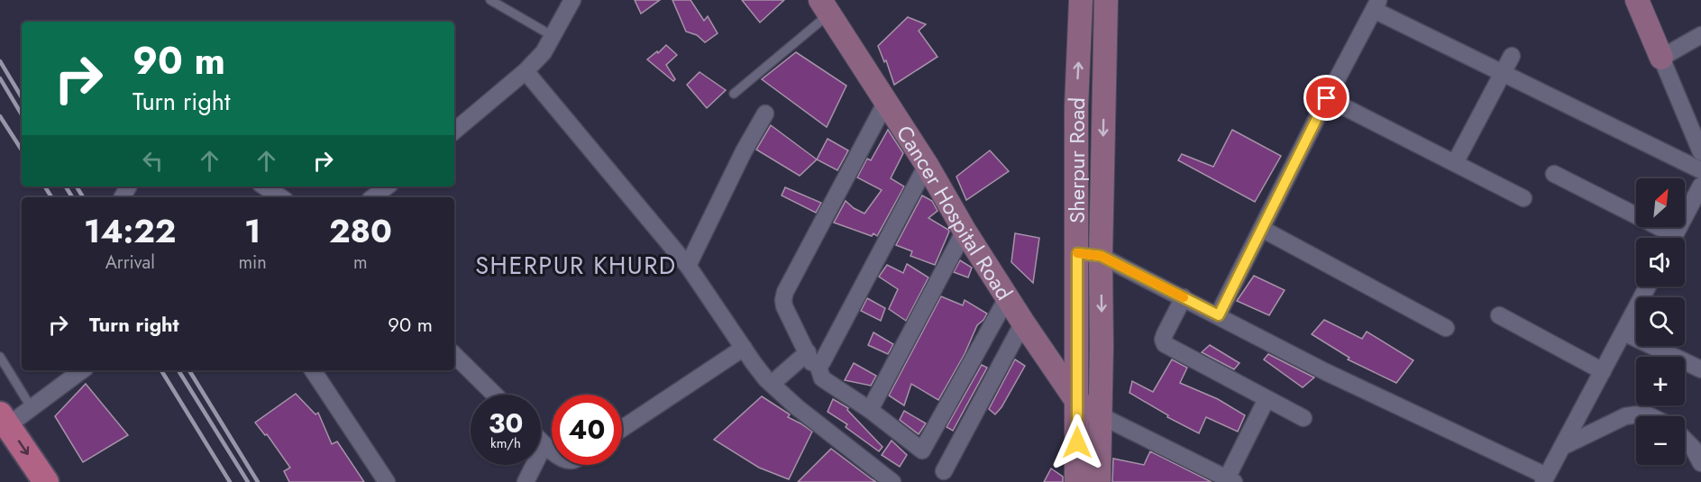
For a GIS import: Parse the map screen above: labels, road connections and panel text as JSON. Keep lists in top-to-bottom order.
{
  "streets": {
    "street": ["Sherpur Road", "Cancer Hospital Road"]
  },
  "crossings": [
    ["Sherpur Road", "Cancer Hospital Road"]
  ],
  "districts": ["SHERPUR KHURD"],
  "north": "top right",
  "page": {
    "turn": ["90 m", "Turn right"],
    "map_buttons": ["+", "−"],
    "eta": [
      "14:22",
      "Arrival",
      "1",
      "min",
      "280",
      "m"
    ],
    "list": [
      {
        "name": "Turn right",
        "value": "90 m"
      }
    ],
    "speed": "30 km/h",
    "limit": "40"
  }
}
